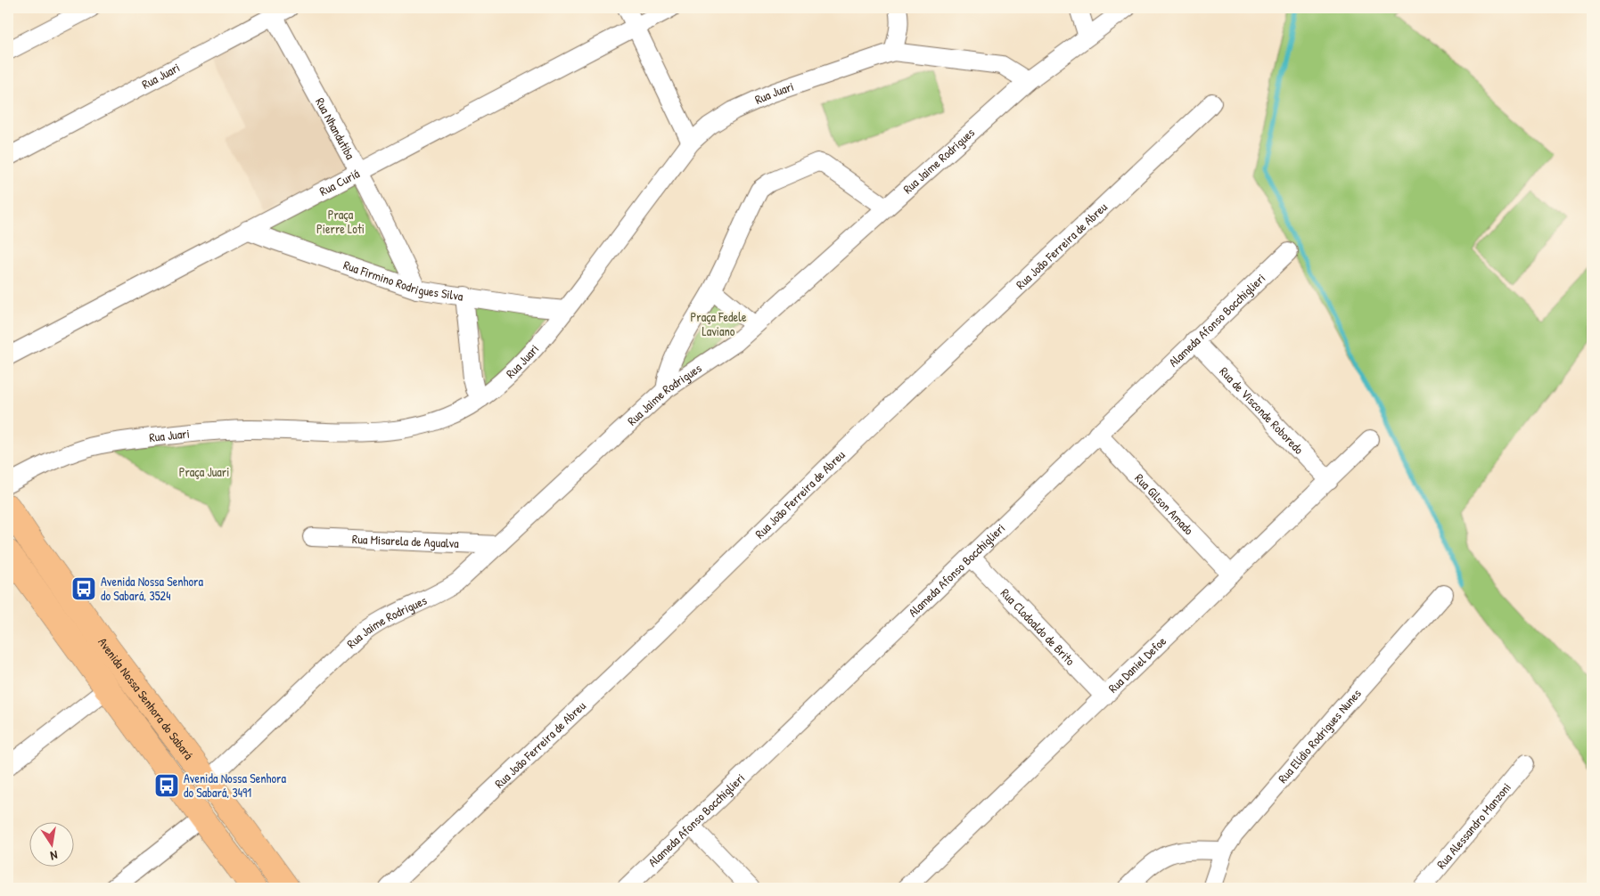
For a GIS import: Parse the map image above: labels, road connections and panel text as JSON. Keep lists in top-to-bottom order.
{
  "streets": {
    "main road": ["Avenida Nossa Senhora do Sabará"],
    "street": [
      "Rua Juari",
      "Rua Nhandutiba",
      "Rua Jaime Rodrigues",
      "Rua Curiá",
      "Rua João Ferreira de Abreu",
      "Rua Firmino Rodrigues Silva",
      "Alameda Afonso Bocchiglieri",
      "Rua de Visconde Roboredo",
      "Rua Gilson Amado",
      "Rua Misarela de Agualva",
      "Rua Clodoaldo de Brito",
      "Rua Daniel Defoe",
      "Rua Elídio Rodrigues Nunes",
      "Rua Alessandro Manzoni"
    ]
  },
  "crossings": [
    ["Rua Juari", "Rua Nhandutiba"],
    ["Rua Juari", "Rua Firmino Rodrigues Silva"],
    ["Rua Nhandutiba", "Rua Curiá"],
    ["Rua Nhandutiba", "Rua Firmino Rodrigues Silva"],
    ["Rua Jaime Rodrigues", "Rua Misarela de Agualva"],
    ["Rua Jaime Rodrigues", "Avenida Nossa Senhora do Sabará"],
    ["Rua Curiá", "Rua Firmino Rodrigues Silva"],
    ["Alameda Afonso Bocchiglieri", "Rua de Visconde Roboredo"],
    ["Alameda Afonso Bocchiglieri", "Rua Gilson Amado"],
    ["Alameda Afonso Bocchiglieri", "Rua Clodoaldo de Brito"],
    ["Rua de Visconde Roboredo", "Rua Daniel Defoe"],
    ["Rua Gilson Amado", "Rua Daniel Defoe"],
    ["Rua Clodoaldo de Brito", "Rua Daniel Defoe"]
  ],
  "parks": ["Praça Pierre Loti", "Praça Fedele Laviano", "Praça Juari"],
  "places": {
    "bus stop": ["Avenida Nossa Senhora do Sabará, 3524", "Avenida Nossa Senhora do Sabará, 3491"]
  },
  "north": "bottom"
}
